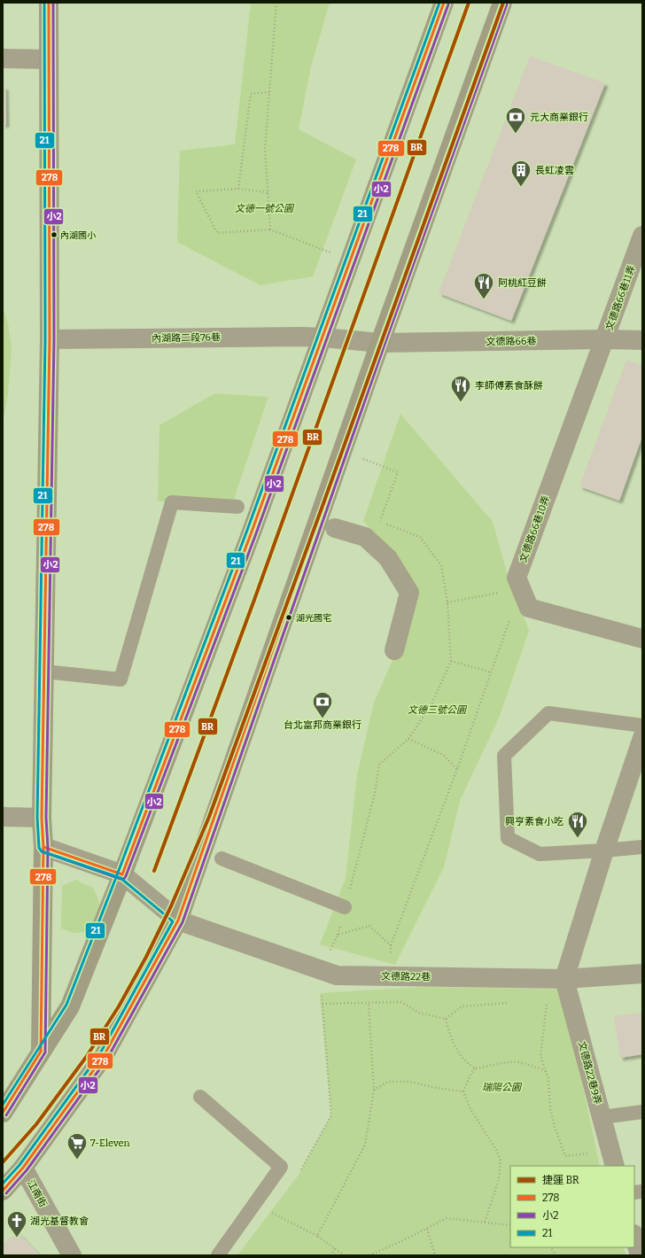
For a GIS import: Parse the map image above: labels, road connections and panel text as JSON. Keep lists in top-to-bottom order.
{
  "streets": {
    "street": [
      "文德路66巷11弄",
      "內湖路二段76巷",
      "文德路66巷",
      "文德路66巷10弄",
      "文德路22巷",
      "文德路22巷9弄",
      "江南街"
    ]
  },
  "crossings": [
    ["文德路66巷11弄", "文德路66巷"],
    ["文德路66巷11弄", "文德路66巷10弄"],
    ["內湖路二段76巷", "文德路66巷"],
    ["文德路66巷", "文德路66巷10弄"],
    ["文德路22巷", "文德路22巷9弄"]
  ],
  "parks": ["文德一號公園", "文德三號公園", "瑞陽公園"],
  "places": {
    "bank": ["元大商業銀行", "台北富邦商業銀行"],
    "building": ["長虹凌雲"],
    "other": ["內湖國小", "湖光國宅"],
    "restaurant": ["阿桃紅豆餅", "李師傅素食酥餅", "興亨素食小吃"],
    "supermarket": ["7-Eleven"],
    "church": ["湖光基督教會"]
  },
  "lines": [
    "metro line BR",
    "transit line 278",
    "transit line 小2",
    "transit line 21"
  ],
  "legend": [
    "捷運 BR",
    "278",
    "小2",
    "21"
  ]
}
